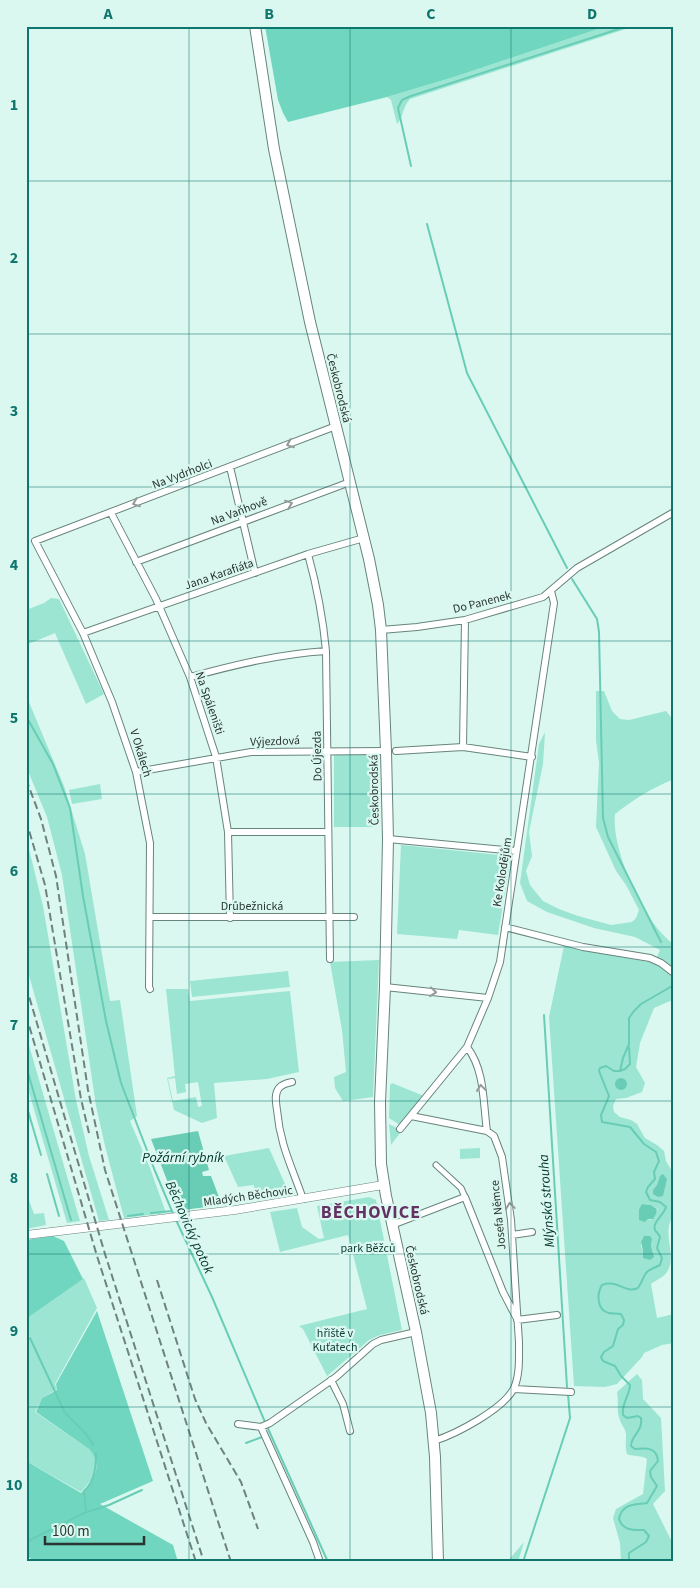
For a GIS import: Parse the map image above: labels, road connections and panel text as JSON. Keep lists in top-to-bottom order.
{
  "streets": {
    "main road": ["Českobrodská"],
    "street": [
      "Na Vydrholci",
      "Na Vaňhově",
      "Jana Karafiáta",
      "Do Panenek",
      "Na Spáleništi",
      "Výjezdová",
      "V Okálech",
      "Do Újezda",
      "Ke Kolodějům",
      "Drůbežnická",
      "Mladých Běchovic",
      "Josefa Němce"
    ]
  },
  "crossings": [
    ["Českobrodská", "Na Vydrholci"],
    ["Českobrodská", "Na Vaňhově"],
    ["Českobrodská", "Jana Karafiáta"],
    ["Českobrodská", "Do Panenek"],
    ["Českobrodská", "Výjezdová"],
    ["Českobrodská", "Mladých Běchovic"],
    ["Na Vydrholci", "Na Spáleništi"],
    ["Na Vydrholci", "V Okálech"],
    ["Na Vaňhově", "Na Spáleništi"],
    ["Jana Karafiáta", "Na Spáleništi"],
    ["Jana Karafiáta", "V Okálech"],
    ["Jana Karafiáta", "Do Újezda"],
    ["Do Panenek", "Ke Kolodějům"],
    ["Na Spáleništi", "Výjezdová"],
    ["Na Spáleništi", "Drůbežnická"],
    ["Výjezdová", "V Okálech"],
    ["Výjezdová", "Do Újezda"],
    ["Výjezdová", "Ke Kolodějům"],
    ["V Okálech", "Drůbežnická"],
    ["Do Újezda", "Drůbežnická"],
    ["Ke Kolodějům", "Josefa Němce"]
  ],
  "one_way": ["Na Vydrholci", "Na Vaňhově", "Josefa Němce"],
  "districts": ["BĚCHOVICE"],
  "water": ["Požární rybník", "Mlýnská strouha", "Běchovický potok"],
  "parks": ["park Běžců", "hřiště v Kuťatech"],
  "scale_bar": "100 m",
  "grid": {
    "columns": [
      "A",
      "B",
      "C",
      "D"
    ],
    "rows": [
      "1",
      "2",
      "3",
      "4",
      "5",
      "6",
      "7",
      "8",
      "9",
      "10"
    ]
  }
}
